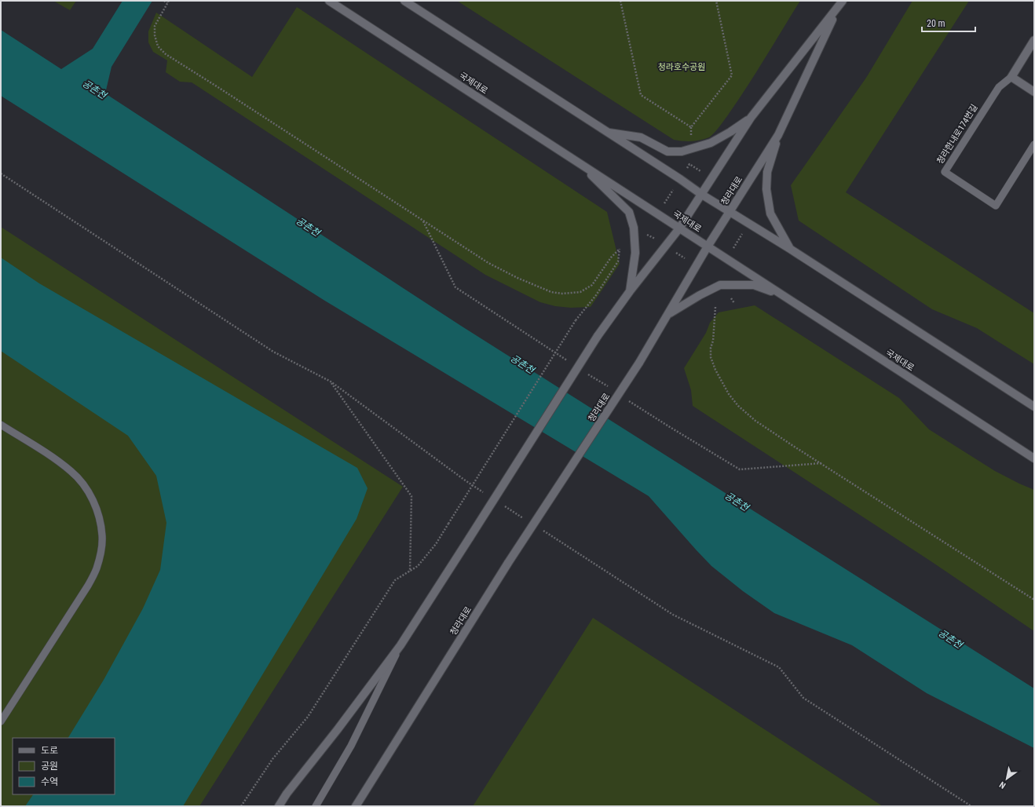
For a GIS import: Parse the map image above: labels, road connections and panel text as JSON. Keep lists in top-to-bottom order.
{
  "streets": {
    "main road": ["국제대로", "청라한내로174번길", "청라대로"]
  },
  "crossings": [
    ["국제대로", "청라대로"]
  ],
  "water": ["공촌천"],
  "parks": ["청라호수공원"],
  "legend": ["도로", "공원", "수역"],
  "scale_bar": "20 m",
  "north": "bottom left"
}
